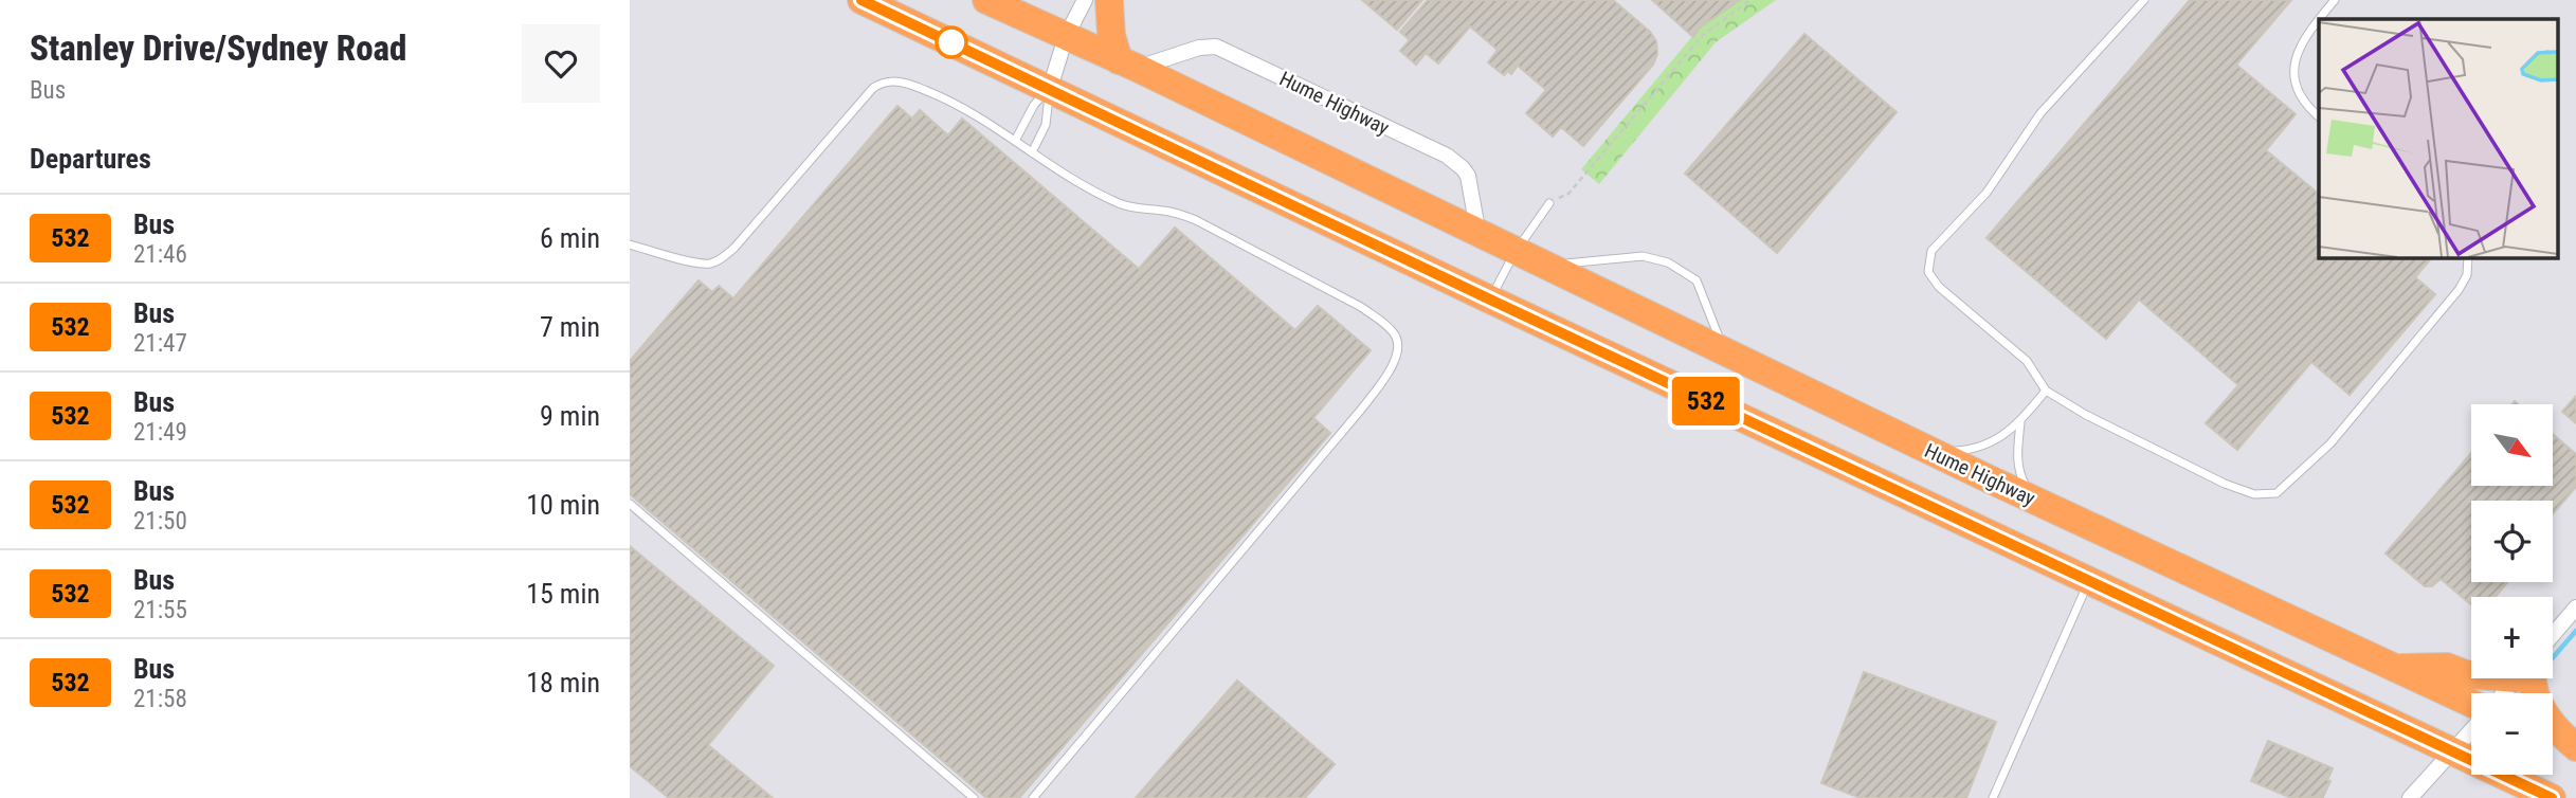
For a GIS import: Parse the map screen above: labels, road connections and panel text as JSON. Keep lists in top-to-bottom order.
{
  "streets": {
    "highway": ["Hume Highway"]
  },
  "lines": ["bus line 532"],
  "north": "bottom right",
  "page": {
    "heading": [
      ["Stanley Drive/Sydney Road", "Bus"],
      "Departures"
    ],
    "on_map": "532",
    "list": [
      {
        "mark": "532",
        "name": "Bus",
        "note": "21:46",
        "value": "6 min"
      },
      {
        "mark": "532",
        "name": "Bus",
        "note": "21:47",
        "value": "7 min"
      },
      {
        "mark": "532",
        "name": "Bus",
        "note": "21:49",
        "value": "9 min"
      },
      {
        "mark": "532",
        "name": "Bus",
        "note": "21:50",
        "value": "10 min"
      },
      {
        "mark": "532",
        "name": "Bus",
        "note": "21:55",
        "value": "15 min"
      },
      {
        "mark": "532",
        "name": "Bus",
        "note": "21:58",
        "value": "18 min"
      }
    ],
    "map_buttons": ["+", "−"]
  }
}
